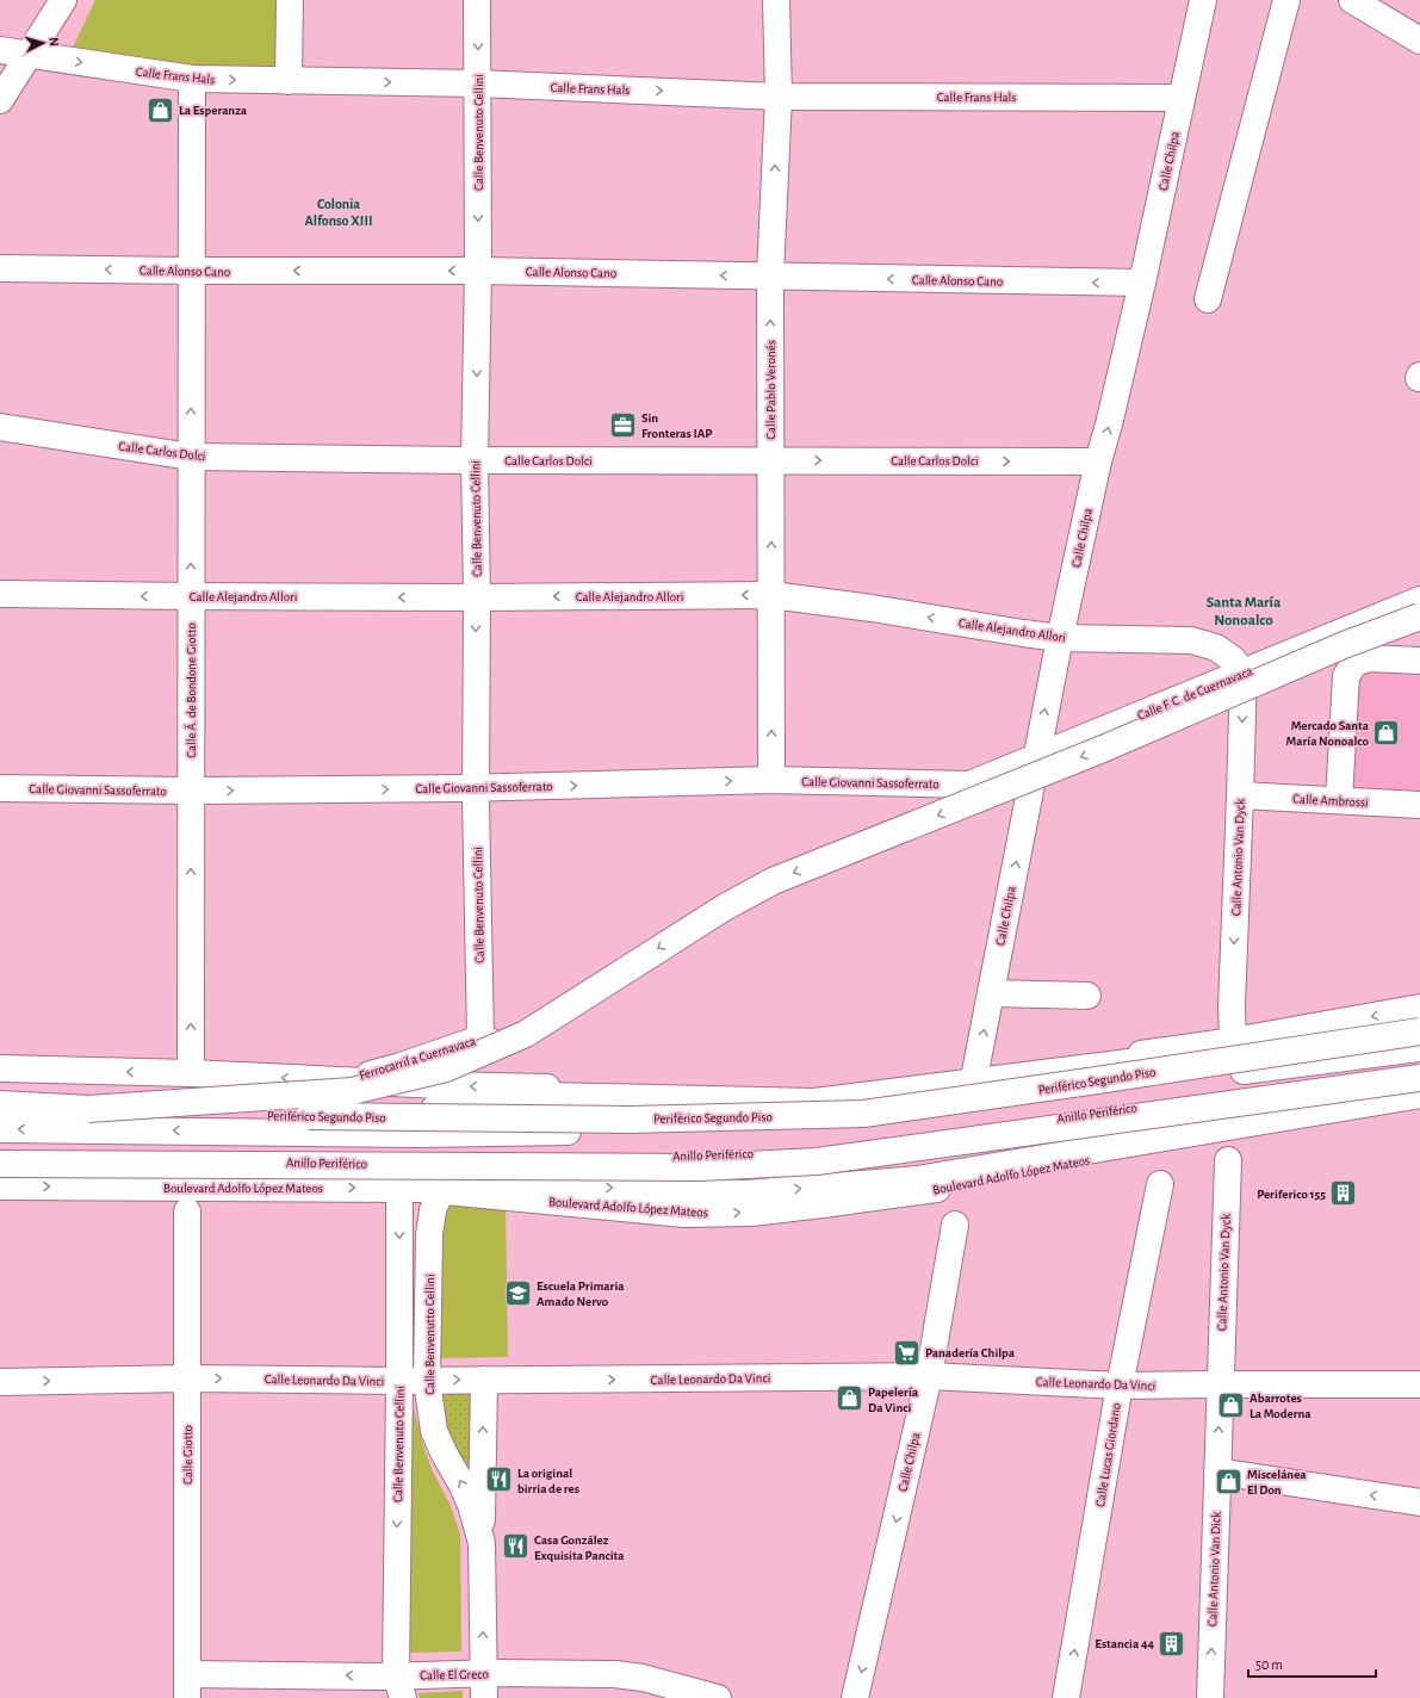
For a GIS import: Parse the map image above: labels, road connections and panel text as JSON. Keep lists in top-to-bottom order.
{
  "streets": {
    "main road": [
      "Calle Frans Hals",
      "Calle Benvenuto Cellini",
      "Calle Chilpa",
      "Calle Alonso Cano",
      "Calle Pablo Veronés",
      "Calle Carlos Dolci",
      "Calle Alejandro Allori",
      "Calle Á. de Bondone Giotto",
      "Calle F. C. de Cuernavaca",
      "Calle Giovanni Sassoferrato",
      "Calle Ambrossi",
      "Calle Antonio Van Dyck",
      "Ferrocarril a Cuernavaca",
      "Periférico Segundo Piso",
      "Anillo Periférico",
      "Boulevard Adolfo López Mateos",
      "Calle Benvenutto Cellini",
      "Calle Leonardo Da Vinci",
      "Calle Giotto",
      "Calle Lucas Giordano",
      "Calle Antonio Van Dick",
      "Calle El Greco"
    ]
  },
  "crossings": [
    ["Calle Frans Hals", "Calle Benvenuto Cellini"],
    ["Calle Frans Hals", "Calle Chilpa"],
    ["Calle Frans Hals", "Calle Pablo Veronés"],
    ["Calle Frans Hals", "Calle Á. de Bondone Giotto"],
    ["Calle Benvenuto Cellini", "Calle Alonso Cano"],
    ["Calle Benvenuto Cellini", "Calle Carlos Dolci"],
    ["Calle Benvenuto Cellini", "Calle Alejandro Allori"],
    ["Calle Benvenuto Cellini", "Calle Giovanni Sassoferrato"],
    ["Calle Benvenuto Cellini", "Ferrocarril a Cuernavaca"],
    ["Calle Benvenuto Cellini", "Boulevard Adolfo López Mateos"],
    ["Calle Benvenuto Cellini", "Calle Benvenutto Cellini"],
    ["Calle Benvenuto Cellini", "Calle Leonardo Da Vinci"],
    ["Calle Benvenuto Cellini", "Calle El Greco"],
    ["Calle Chilpa", "Calle Alonso Cano"],
    ["Calle Chilpa", "Calle Carlos Dolci"],
    ["Calle Chilpa", "Calle Alejandro Allori"],
    ["Calle Chilpa", "Calle F. C. de Cuernavaca"],
    ["Calle Chilpa", "Calle Leonardo Da Vinci"],
    ["Calle Alonso Cano", "Calle Pablo Veronés"],
    ["Calle Alonso Cano", "Calle Á. de Bondone Giotto"],
    ["Calle Pablo Veronés", "Calle Carlos Dolci"],
    ["Calle Pablo Veronés", "Calle Alejandro Allori"],
    ["Calle Pablo Veronés", "Calle Giovanni Sassoferrato"],
    ["Calle Carlos Dolci", "Calle Á. de Bondone Giotto"],
    ["Calle Alejandro Allori", "Calle Á. de Bondone Giotto"],
    ["Calle Alejandro Allori", "Calle F. C. de Cuernavaca"],
    ["Calle Alejandro Allori", "Calle Antonio Van Dyck"],
    ["Calle Á. de Bondone Giotto", "Calle Giovanni Sassoferrato"],
    ["Calle F. C. de Cuernavaca", "Calle Giovanni Sassoferrato"],
    ["Calle F. C. de Cuernavaca", "Calle Antonio Van Dyck"],
    ["Calle Ambrossi", "Calle Antonio Van Dyck"],
    ["Calle Antonio Van Dyck", "Calle Leonardo Da Vinci"],
    ["Calle Antonio Van Dyck", "Calle Antonio Van Dick"],
    ["Periférico Segundo Piso", "Anillo Periférico"],
    ["Boulevard Adolfo López Mateos", "Calle Benvenutto Cellini"],
    ["Calle Benvenutto Cellini", "Calle Leonardo Da Vinci"],
    ["Calle Benvenutto Cellini", "Calle El Greco"],
    ["Calle Leonardo Da Vinci", "Calle Giotto"],
    ["Calle Leonardo Da Vinci", "Calle Lucas Giordano"],
    ["Calle Leonardo Da Vinci", "Calle Antonio Van Dick"],
    ["Calle Giotto", "Calle El Greco"]
  ],
  "one_way": [
    "Calle Frans Hals",
    "Calle Benvenuto Cellini",
    "Calle Alonso Cano",
    "Calle Pablo Veronés",
    "Calle Alejandro Allori",
    "Calle Á. de Bondone Giotto",
    "Calle Antonio Van Dyck",
    "Calle Lucas Giordano",
    "Calle Antonio Van Dick",
    "Calle El Greco"
  ],
  "districts": ["Colonia Alfonso XIII", "Santa María Nonoalco"],
  "places": {
    "shop": [
      "La Esperanza",
      "Mercado Santa María Nonoalco",
      "Papelería Da Vinci",
      "Abarrotes La Moderna",
      "Miscelánea El Don"
    ],
    "office": ["Sin Fronteras IAP"],
    "building": ["Periferico 155", "Estancia 44"],
    "school or university": ["Escuela Primaria Amado Nervo"],
    "supermarket": ["Panadería Chilpa"],
    "restaurant": ["La original birria de res", "Casa González Exquisita Pancita"]
  },
  "scale_bar": "50 m",
  "north": "right"
}
